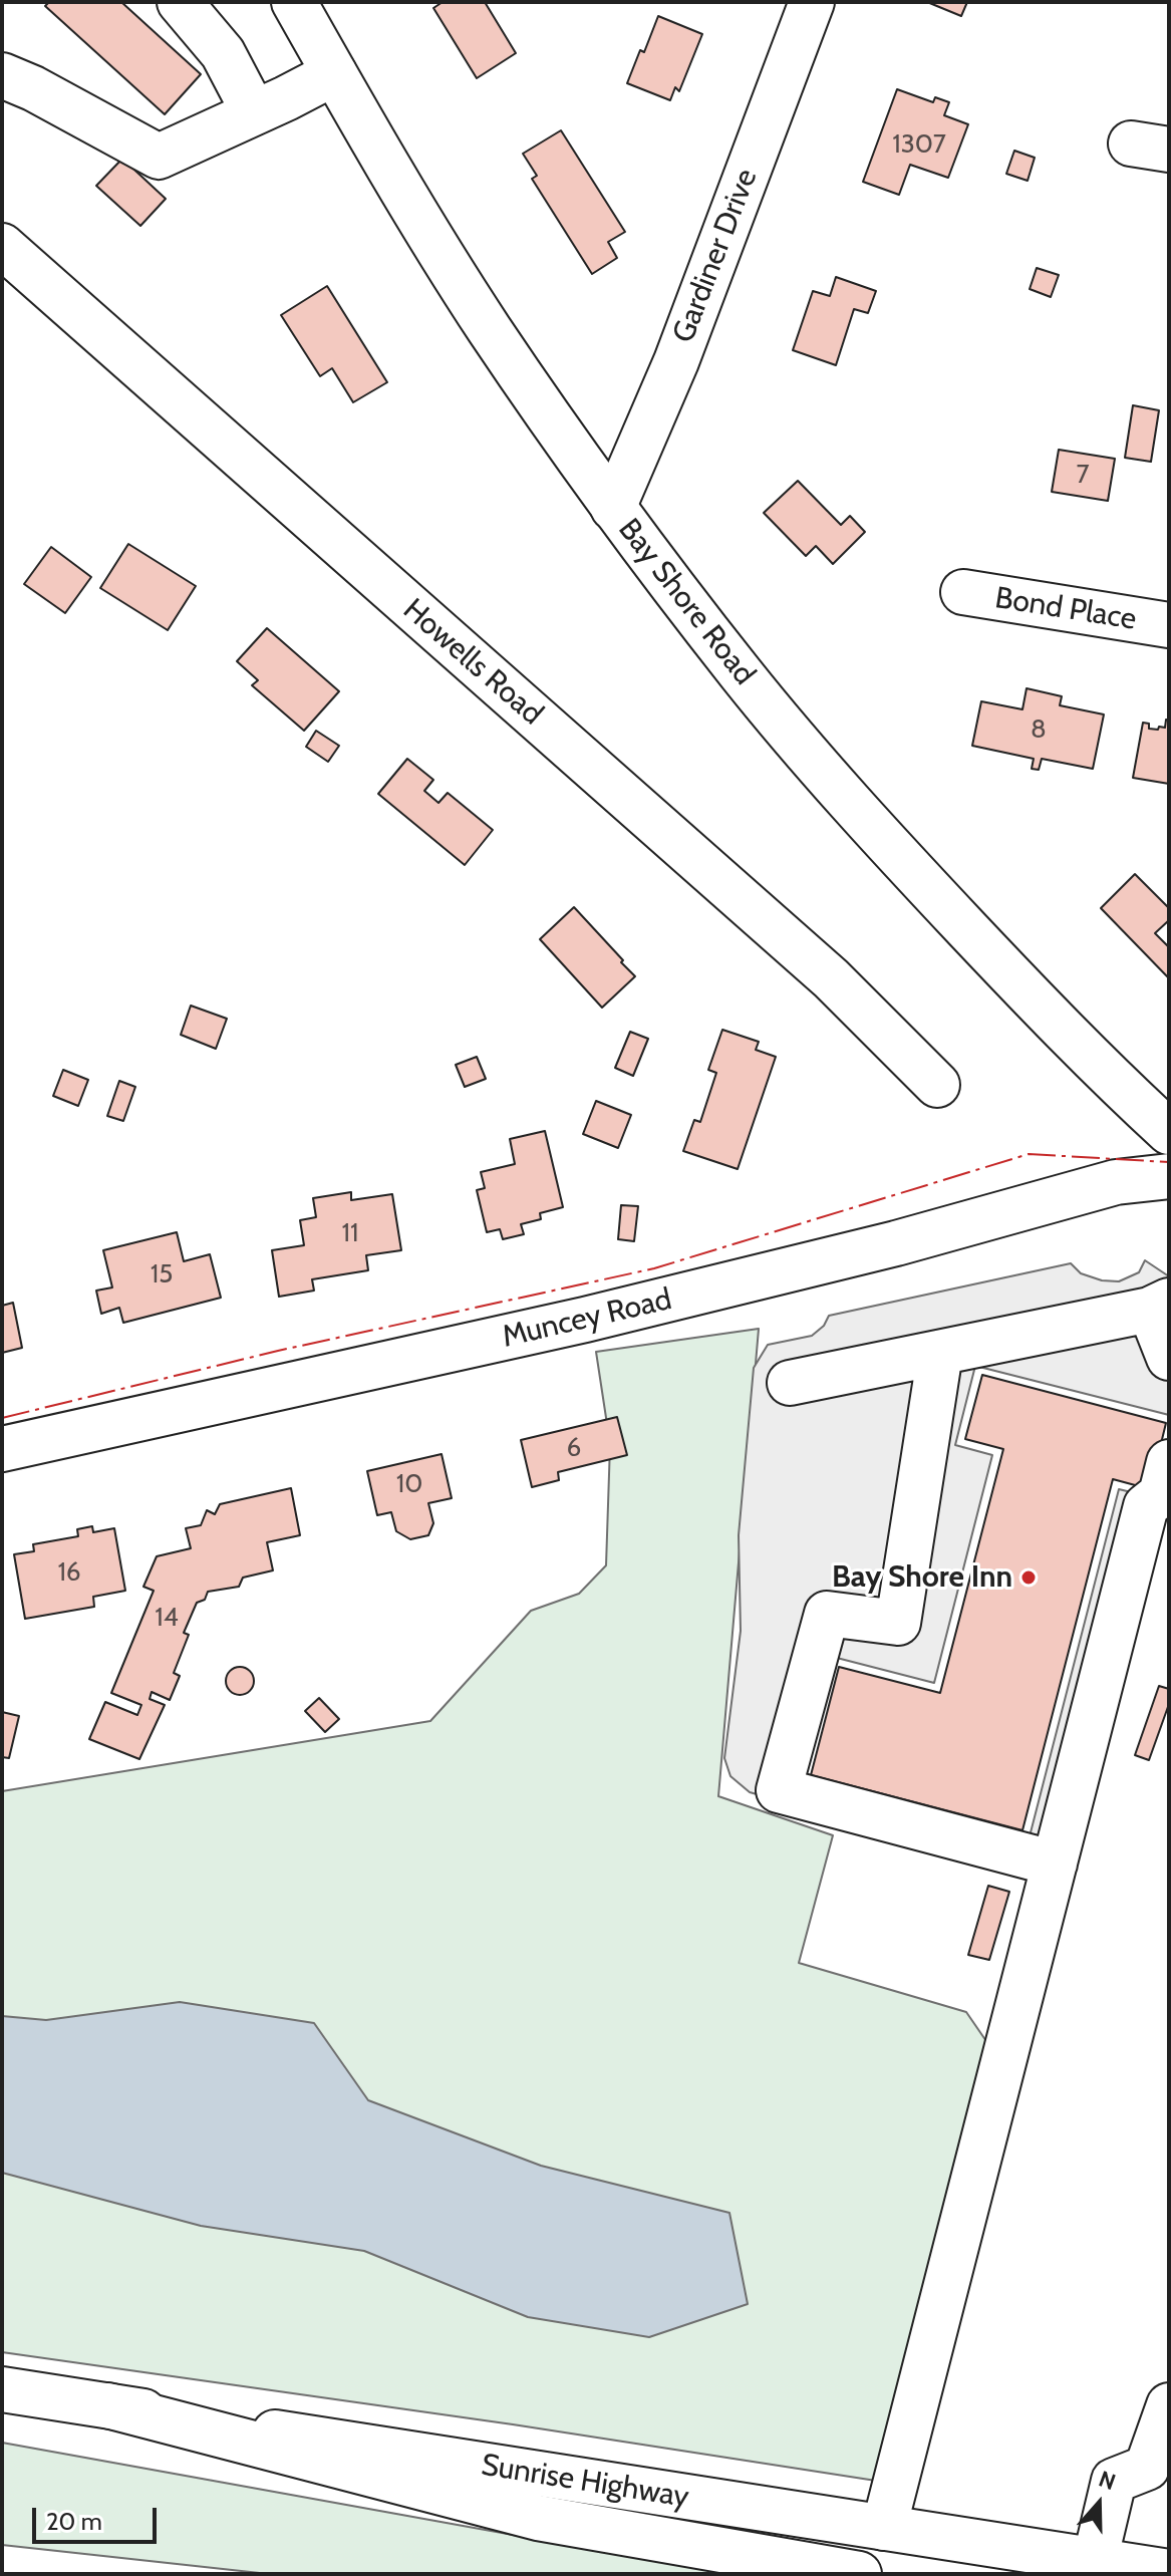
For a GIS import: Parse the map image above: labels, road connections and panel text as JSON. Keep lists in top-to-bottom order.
{
  "streets": {
    "main road": [
      "Gardiner Drive",
      "Bay Shore Road",
      "Bond Place",
      "Howells Road",
      "Muncey Road",
      "Sunrise Highway"
    ]
  },
  "crossings": [
    ["Gardiner Drive", "Bay Shore Road"]
  ],
  "places": ["Bay Shore Inn"],
  "house_numbers": [
    "1307",
    "7",
    "8",
    "11",
    "15",
    "6",
    "10",
    "16",
    "14"
  ],
  "scale_bar": "20 m",
  "north": "top"
}
